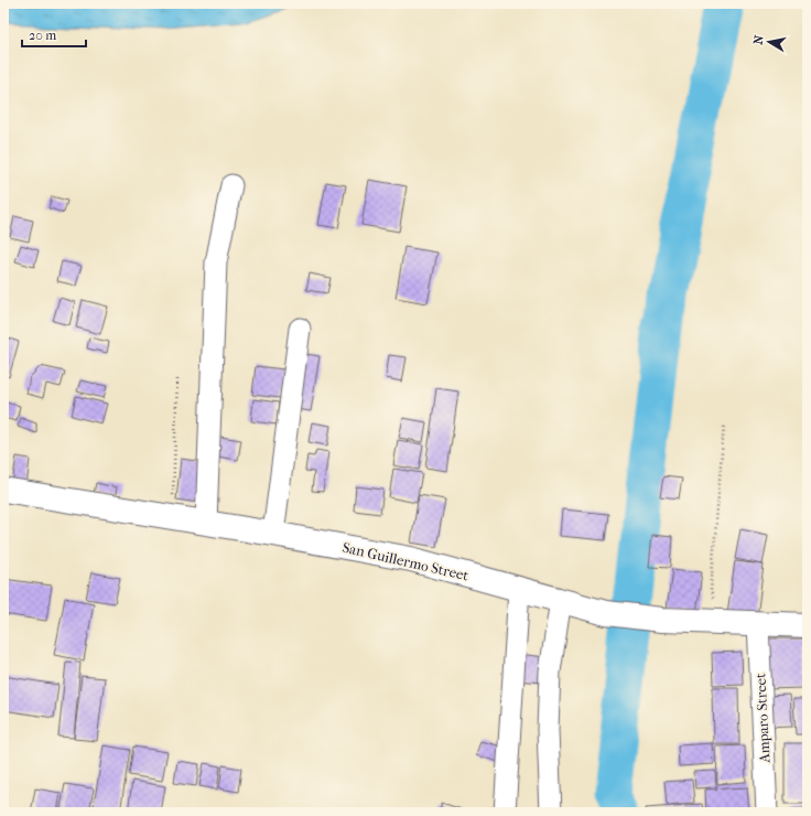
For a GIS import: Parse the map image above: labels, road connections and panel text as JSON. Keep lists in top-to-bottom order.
{
  "streets": {
    "main road": ["San Guillermo Street"],
    "street": ["Amparo Street"]
  },
  "crossings": [
    ["San Guillermo Street", "Amparo Street"]
  ],
  "scale_bar": "20 m",
  "north": "left"
}
